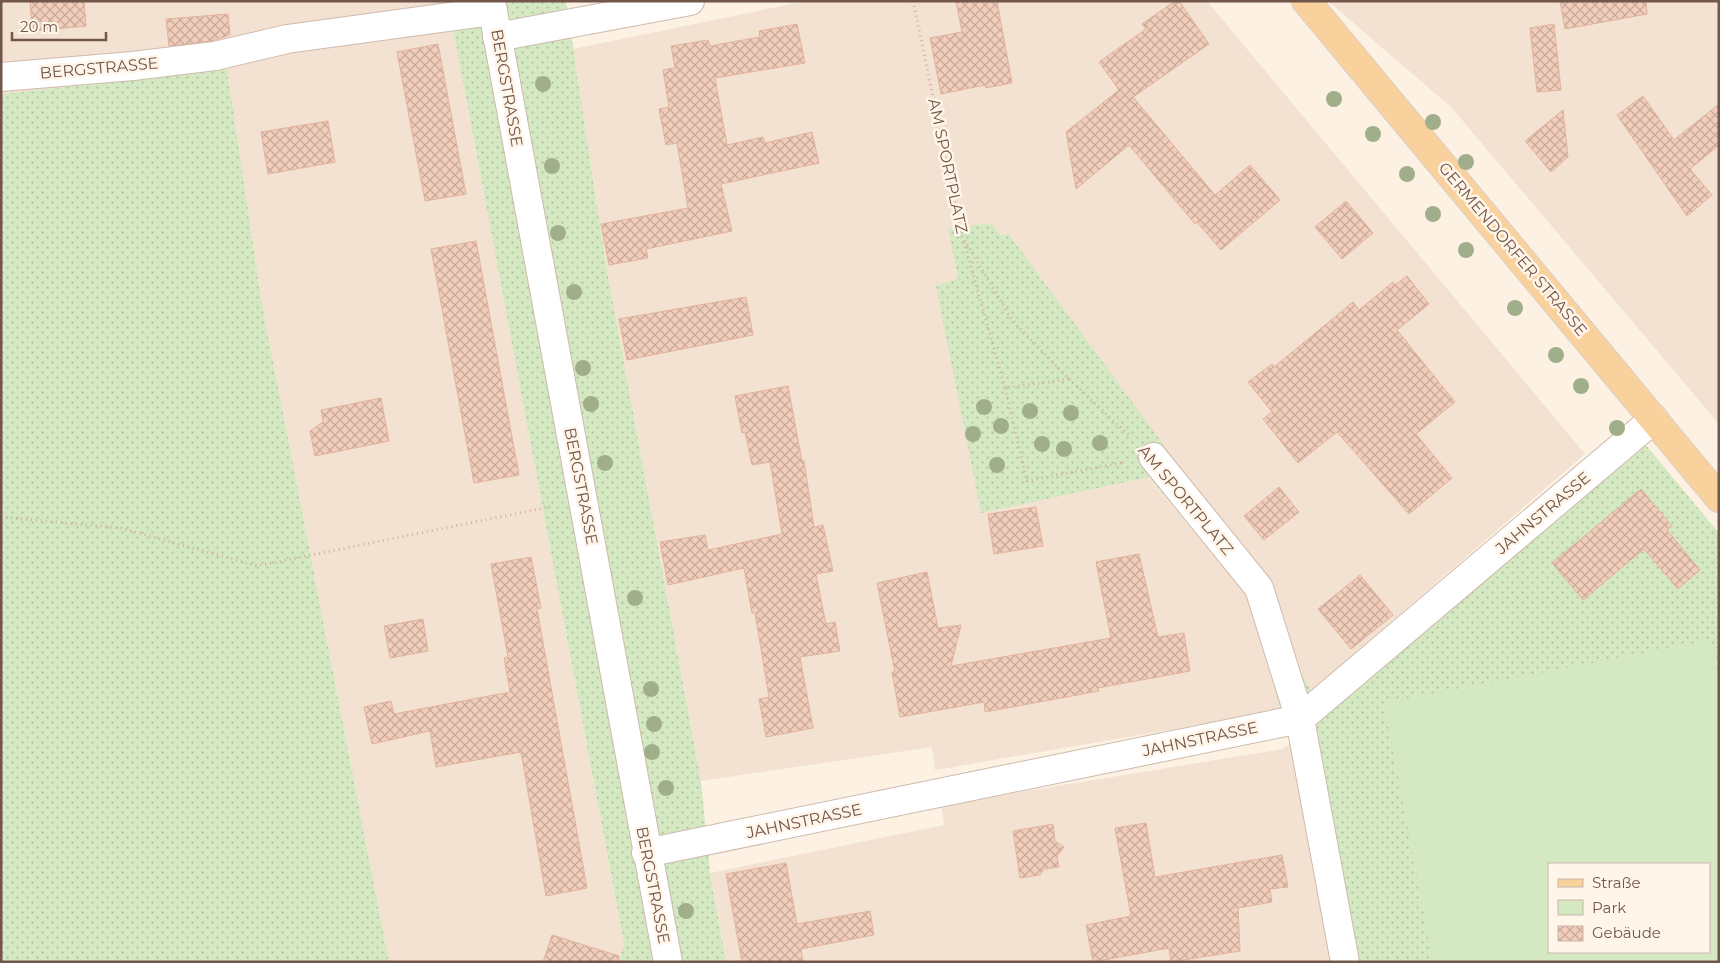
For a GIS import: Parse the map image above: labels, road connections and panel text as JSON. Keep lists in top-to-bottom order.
{
  "streets": {
    "main road": ["GERMENDORFER STRASSE"],
    "street": ["BERGSTRASSE", "AM SPORTPLATZ", "JAHNSTRASSE"]
  },
  "crossings": [
    ["BERGSTRASSE", "JAHNSTRASSE"],
    ["AM SPORTPLATZ", "JAHNSTRASSE"],
    ["GERMENDORFER STRASSE", "JAHNSTRASSE"]
  ],
  "legend": ["Straße", "Park", "Gebäude"],
  "scale_bar": "20 m"
}
